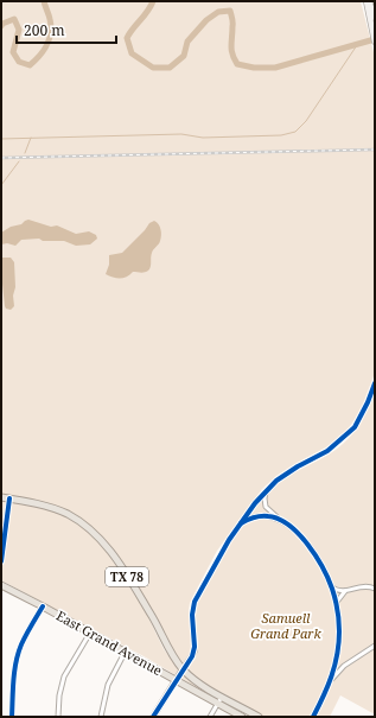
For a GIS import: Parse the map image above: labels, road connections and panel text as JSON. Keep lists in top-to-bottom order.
{
  "streets": {
    "main road": ["TX 78", "East Grand Avenue"]
  },
  "parks": ["Samuell Grand Park"],
  "scale_bar": "200 m"
}
